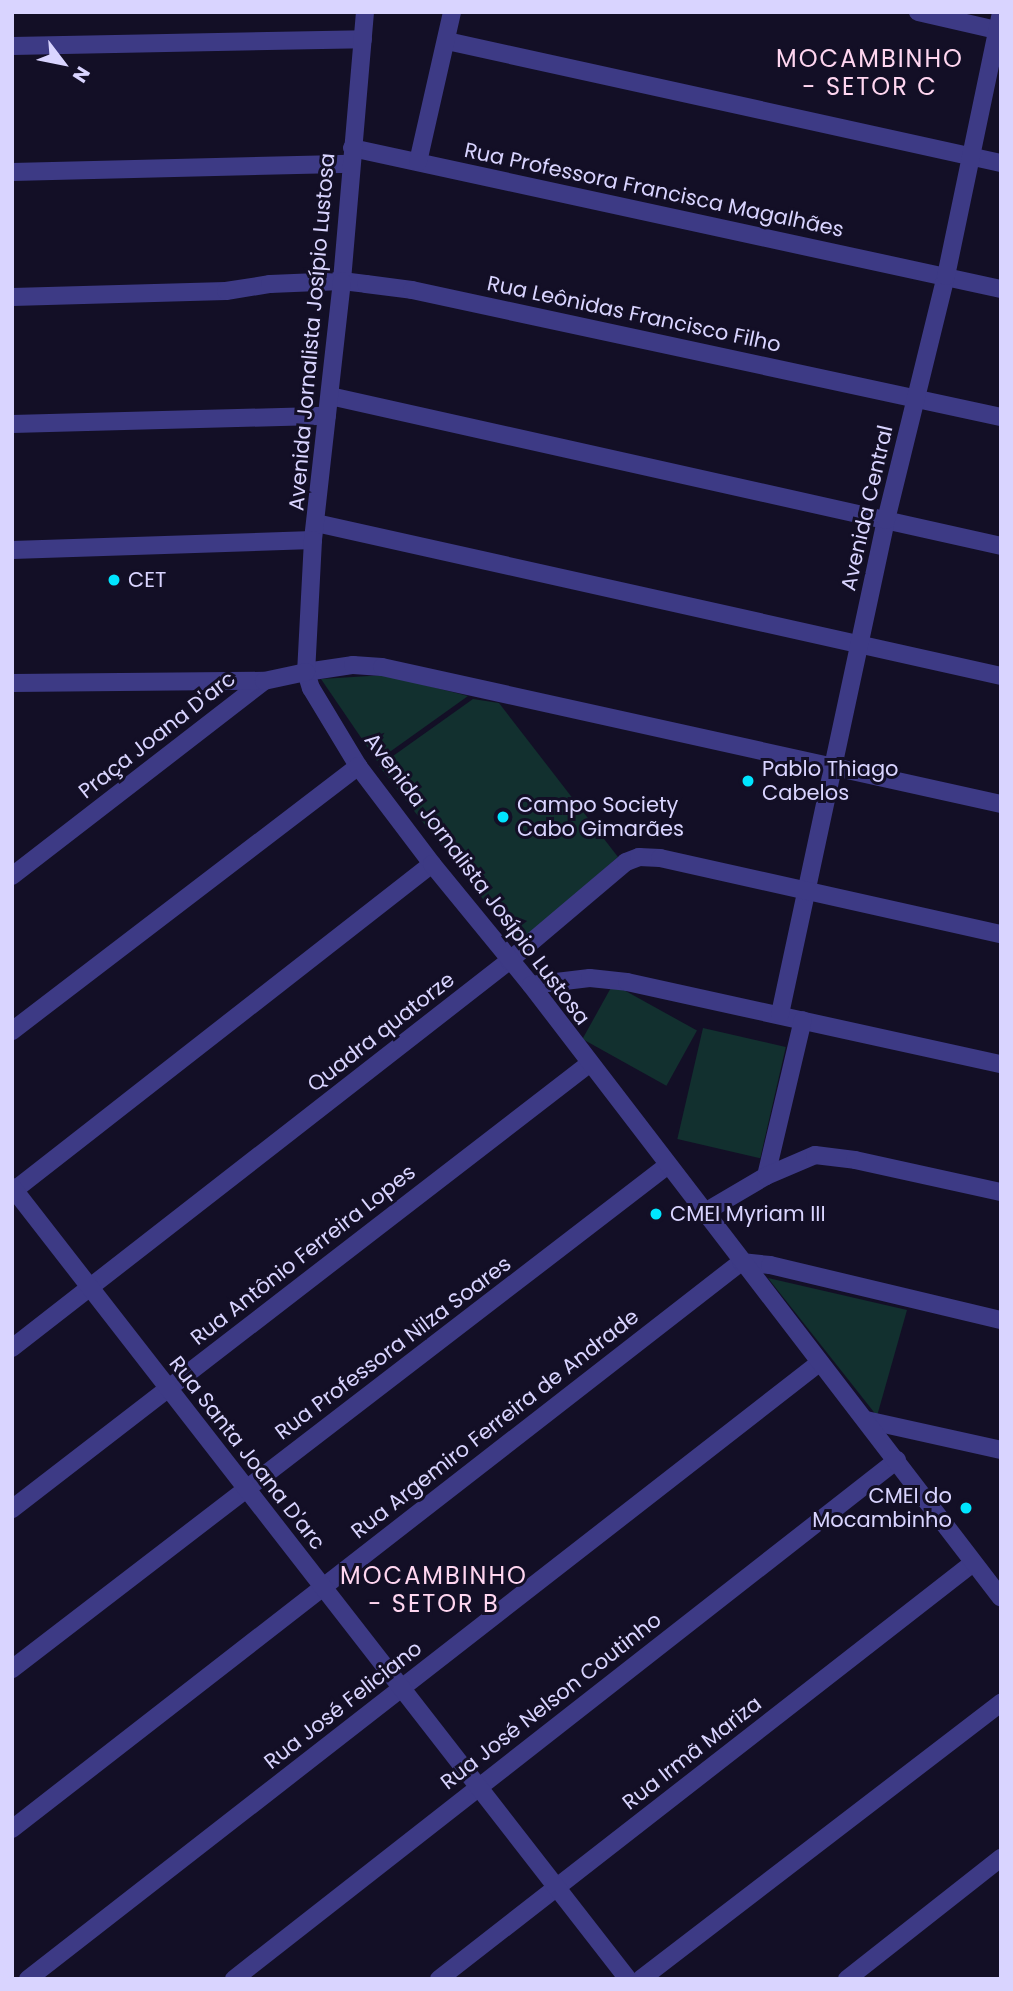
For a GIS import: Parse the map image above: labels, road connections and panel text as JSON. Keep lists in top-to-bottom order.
{
  "streets": {
    "street": [
      "Rua Professora Francisca Magalhães",
      "Rua Leônidas Francisco Filho",
      "Avenida Jornalista Josípio Lustosa",
      "Avenida Central",
      "Praça Joana D'arc",
      "Quadra quatorze",
      "Rua Antônio Ferreira Lopes",
      "Rua Professora Nilza Soares",
      "Rua Argemiro Ferreira de Andrade",
      "Rua Santa Joana D'arc",
      "Rua José Nelson Coutinho",
      "Rua José Feliciano",
      "Rua Irmã Mariza"
    ]
  },
  "crossings": [
    ["Rua Professora Francisca Magalhães", "Avenida Jornalista Josípio Lustosa"],
    ["Rua Professora Francisca Magalhães", "Avenida Central"],
    ["Rua Leônidas Francisco Filho", "Avenida Jornalista Josípio Lustosa"],
    ["Rua Leônidas Francisco Filho", "Avenida Central"],
    ["Avenida Jornalista Josípio Lustosa", "Quadra quatorze"],
    ["Avenida Jornalista Josípio Lustosa", "Rua Antônio Ferreira Lopes"],
    ["Avenida Jornalista Josípio Lustosa", "Rua Professora Nilza Soares"],
    ["Avenida Jornalista Josípio Lustosa", "Rua Argemiro Ferreira de Andrade"],
    ["Avenida Jornalista Josípio Lustosa", "Rua José Nelson Coutinho"],
    ["Avenida Jornalista Josípio Lustosa", "Rua José Feliciano"],
    ["Avenida Jornalista Josípio Lustosa", "Rua Irmã Mariza"],
    ["Avenida Central", "Quadra quatorze"],
    ["Quadra quatorze", "Rua Santa Joana D'arc"],
    ["Rua Antônio Ferreira Lopes", "Rua Santa Joana D'arc"],
    ["Rua Professora Nilza Soares", "Rua Santa Joana D'arc"],
    ["Rua Argemiro Ferreira de Andrade", "Rua Santa Joana D'arc"],
    ["Rua Santa Joana D'arc", "Rua José Nelson Coutinho"],
    ["Rua Santa Joana D'arc", "Rua José Feliciano"],
    ["Rua Santa Joana D'arc", "Rua Irmã Mariza"]
  ],
  "districts": ["MOCAMBINHO - SETOR C", "MOCAMBINHO - SETOR B"],
  "places": [
    "CET",
    "Pablo Thiago Cabelos",
    "Campo Society Cabo Gimarães",
    "CMEI Myriam III",
    "CMEI do Mocambinho"
  ],
  "north": "bottom right"
}
